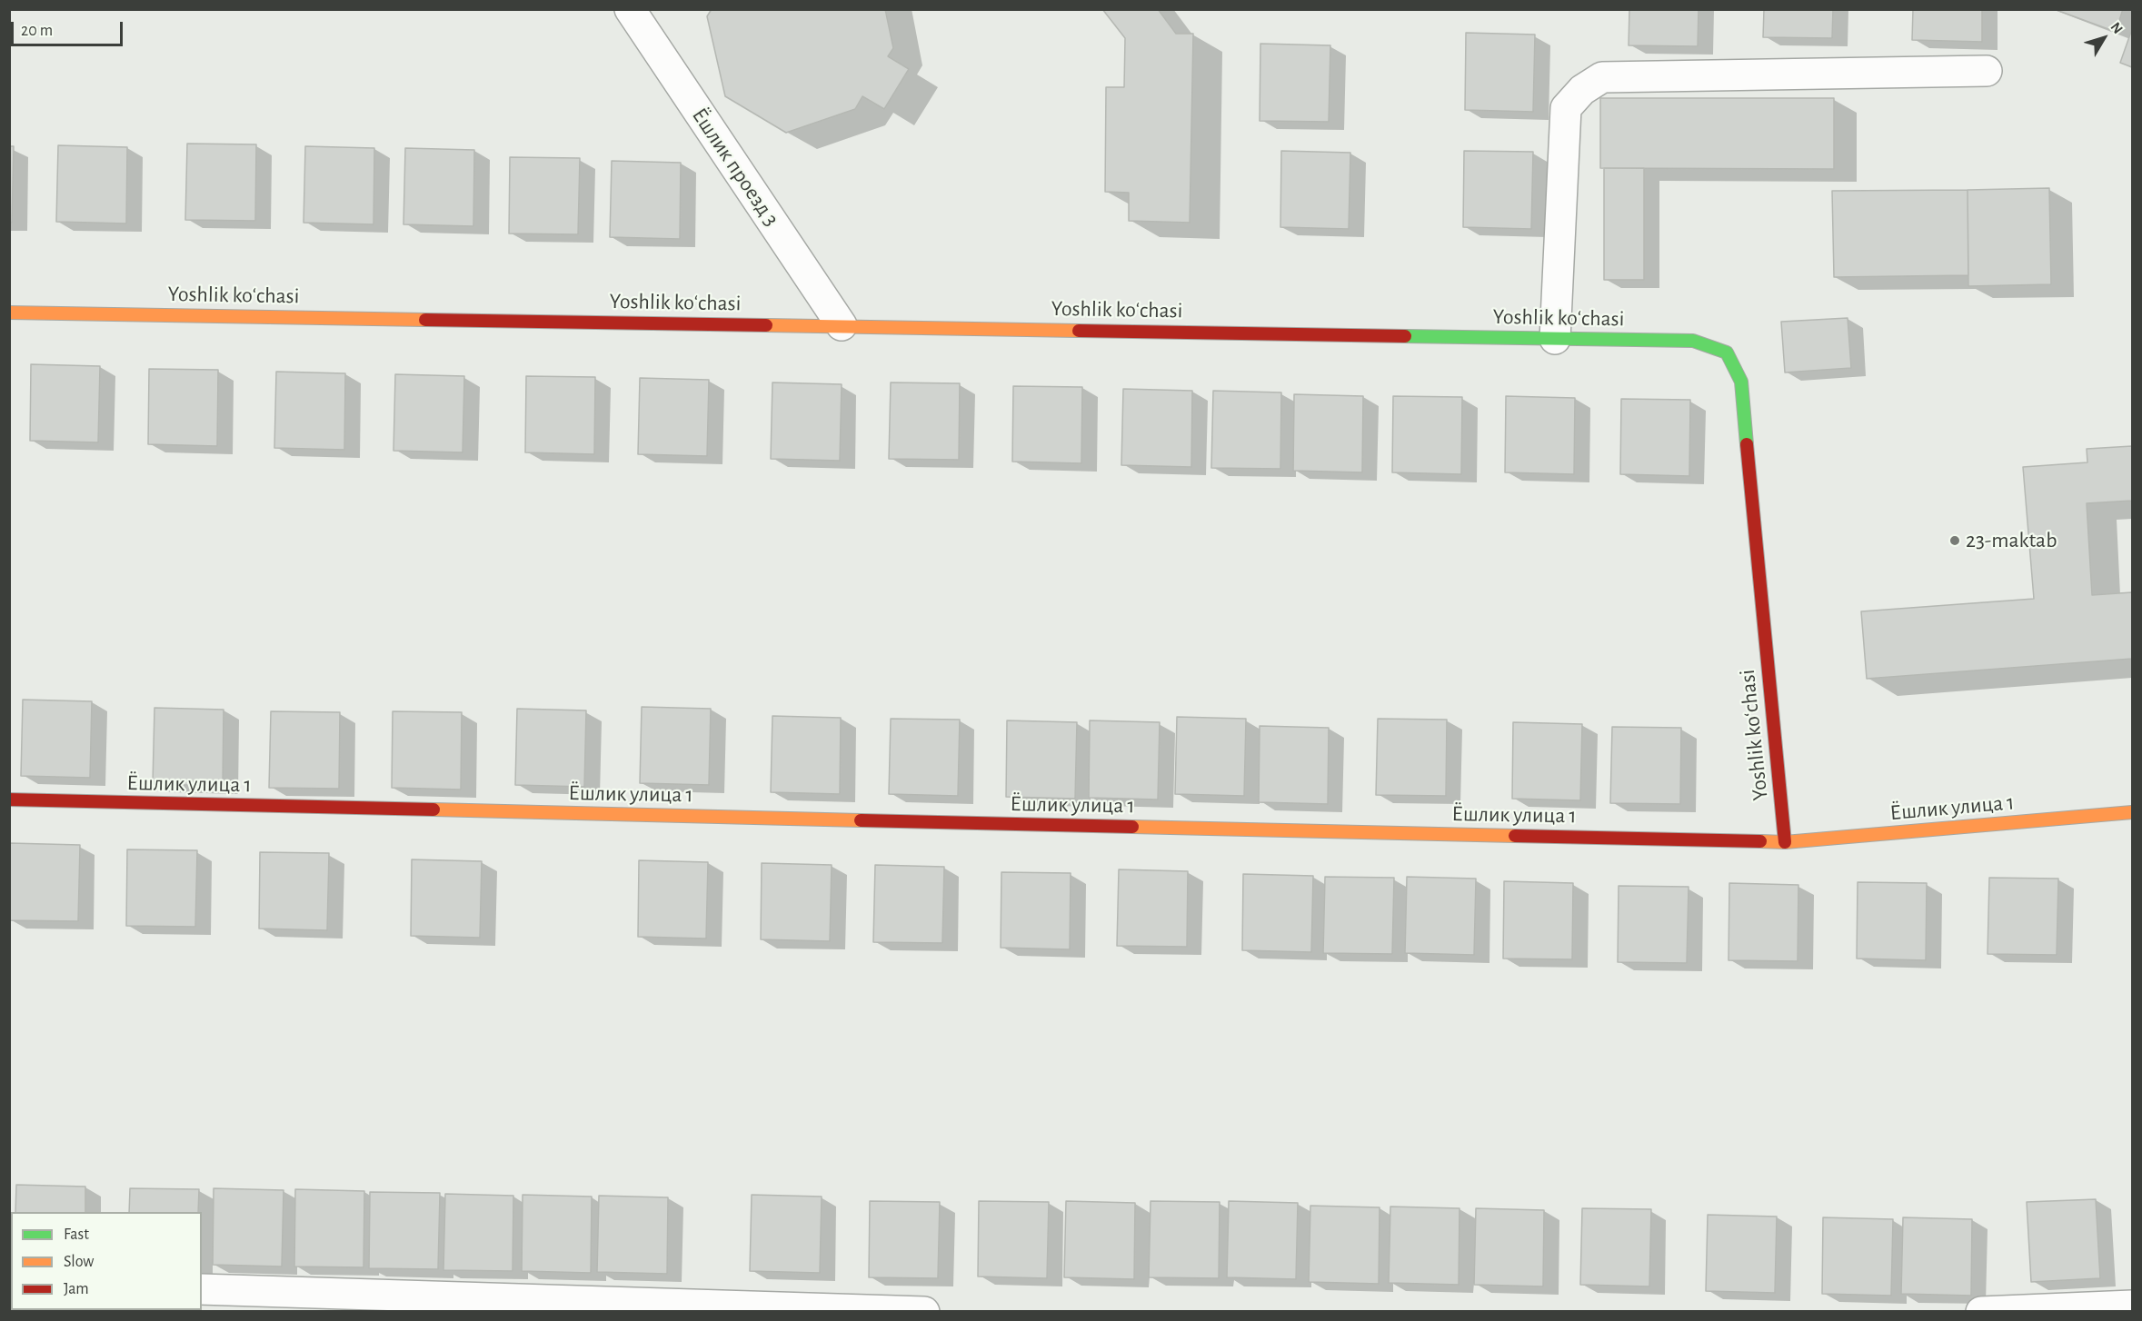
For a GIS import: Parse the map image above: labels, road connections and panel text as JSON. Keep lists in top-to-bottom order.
{
  "streets": {
    "street": ["Ёшлик проезд 3", "Yoshlik koʻchasi", "Ёшлик улица 1"]
  },
  "crossings": [
    ["Ёшлик проезд 3", "Yoshlik koʻchasi"],
    ["Yoshlik koʻchasi", "Ёшлик улица 1"]
  ],
  "places": ["23-maktab"],
  "legend": ["Fast", "Slow", "Jam"],
  "scale_bar": "20 m",
  "north": "top right"
}
